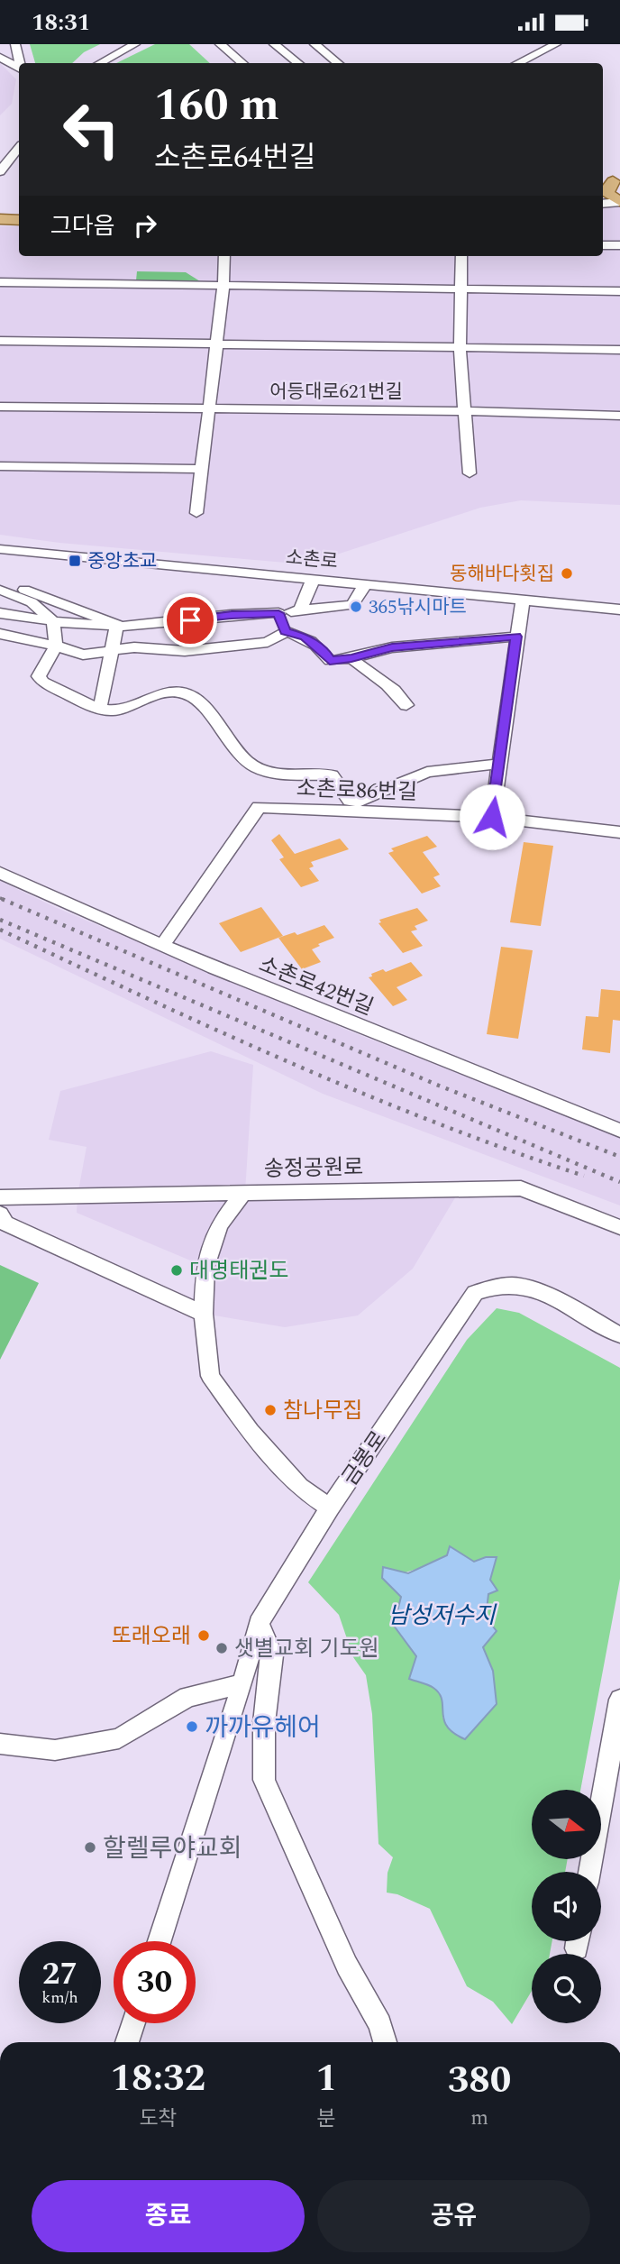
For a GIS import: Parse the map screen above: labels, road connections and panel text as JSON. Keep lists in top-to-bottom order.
{
  "streets": {
    "street": [
      "어등대로621번길",
      "소촌로",
      "소촌로86번길",
      "소촌로42번길",
      "송정공원로",
      "금봉로"
    ]
  },
  "crossings": [
    ["소촌로86번길", "소촌로42번길"]
  ],
  "water": ["남성저수지"],
  "places": {
    "transit": ["중앙초교"],
    "other": [
      "동해바다횟집",
      "365낚시마트",
      "대명태권도",
      "참나무집",
      "또래오래",
      "샛별교회 기도원",
      "까까유헤어",
      "할렐루야교회"
    ]
  },
  "north": "right",
  "page": {
    "status": "18:31",
    "turn": ["160 m", "소촌로64번길"],
    "then": "그다음",
    "speed": "27 km/h",
    "limit": "30",
    "eta": [
      "18:32",
      "도착",
      "1",
      "분",
      "380",
      "m"
    ],
    "buttons": ["종료", "공유"]
  }
}
